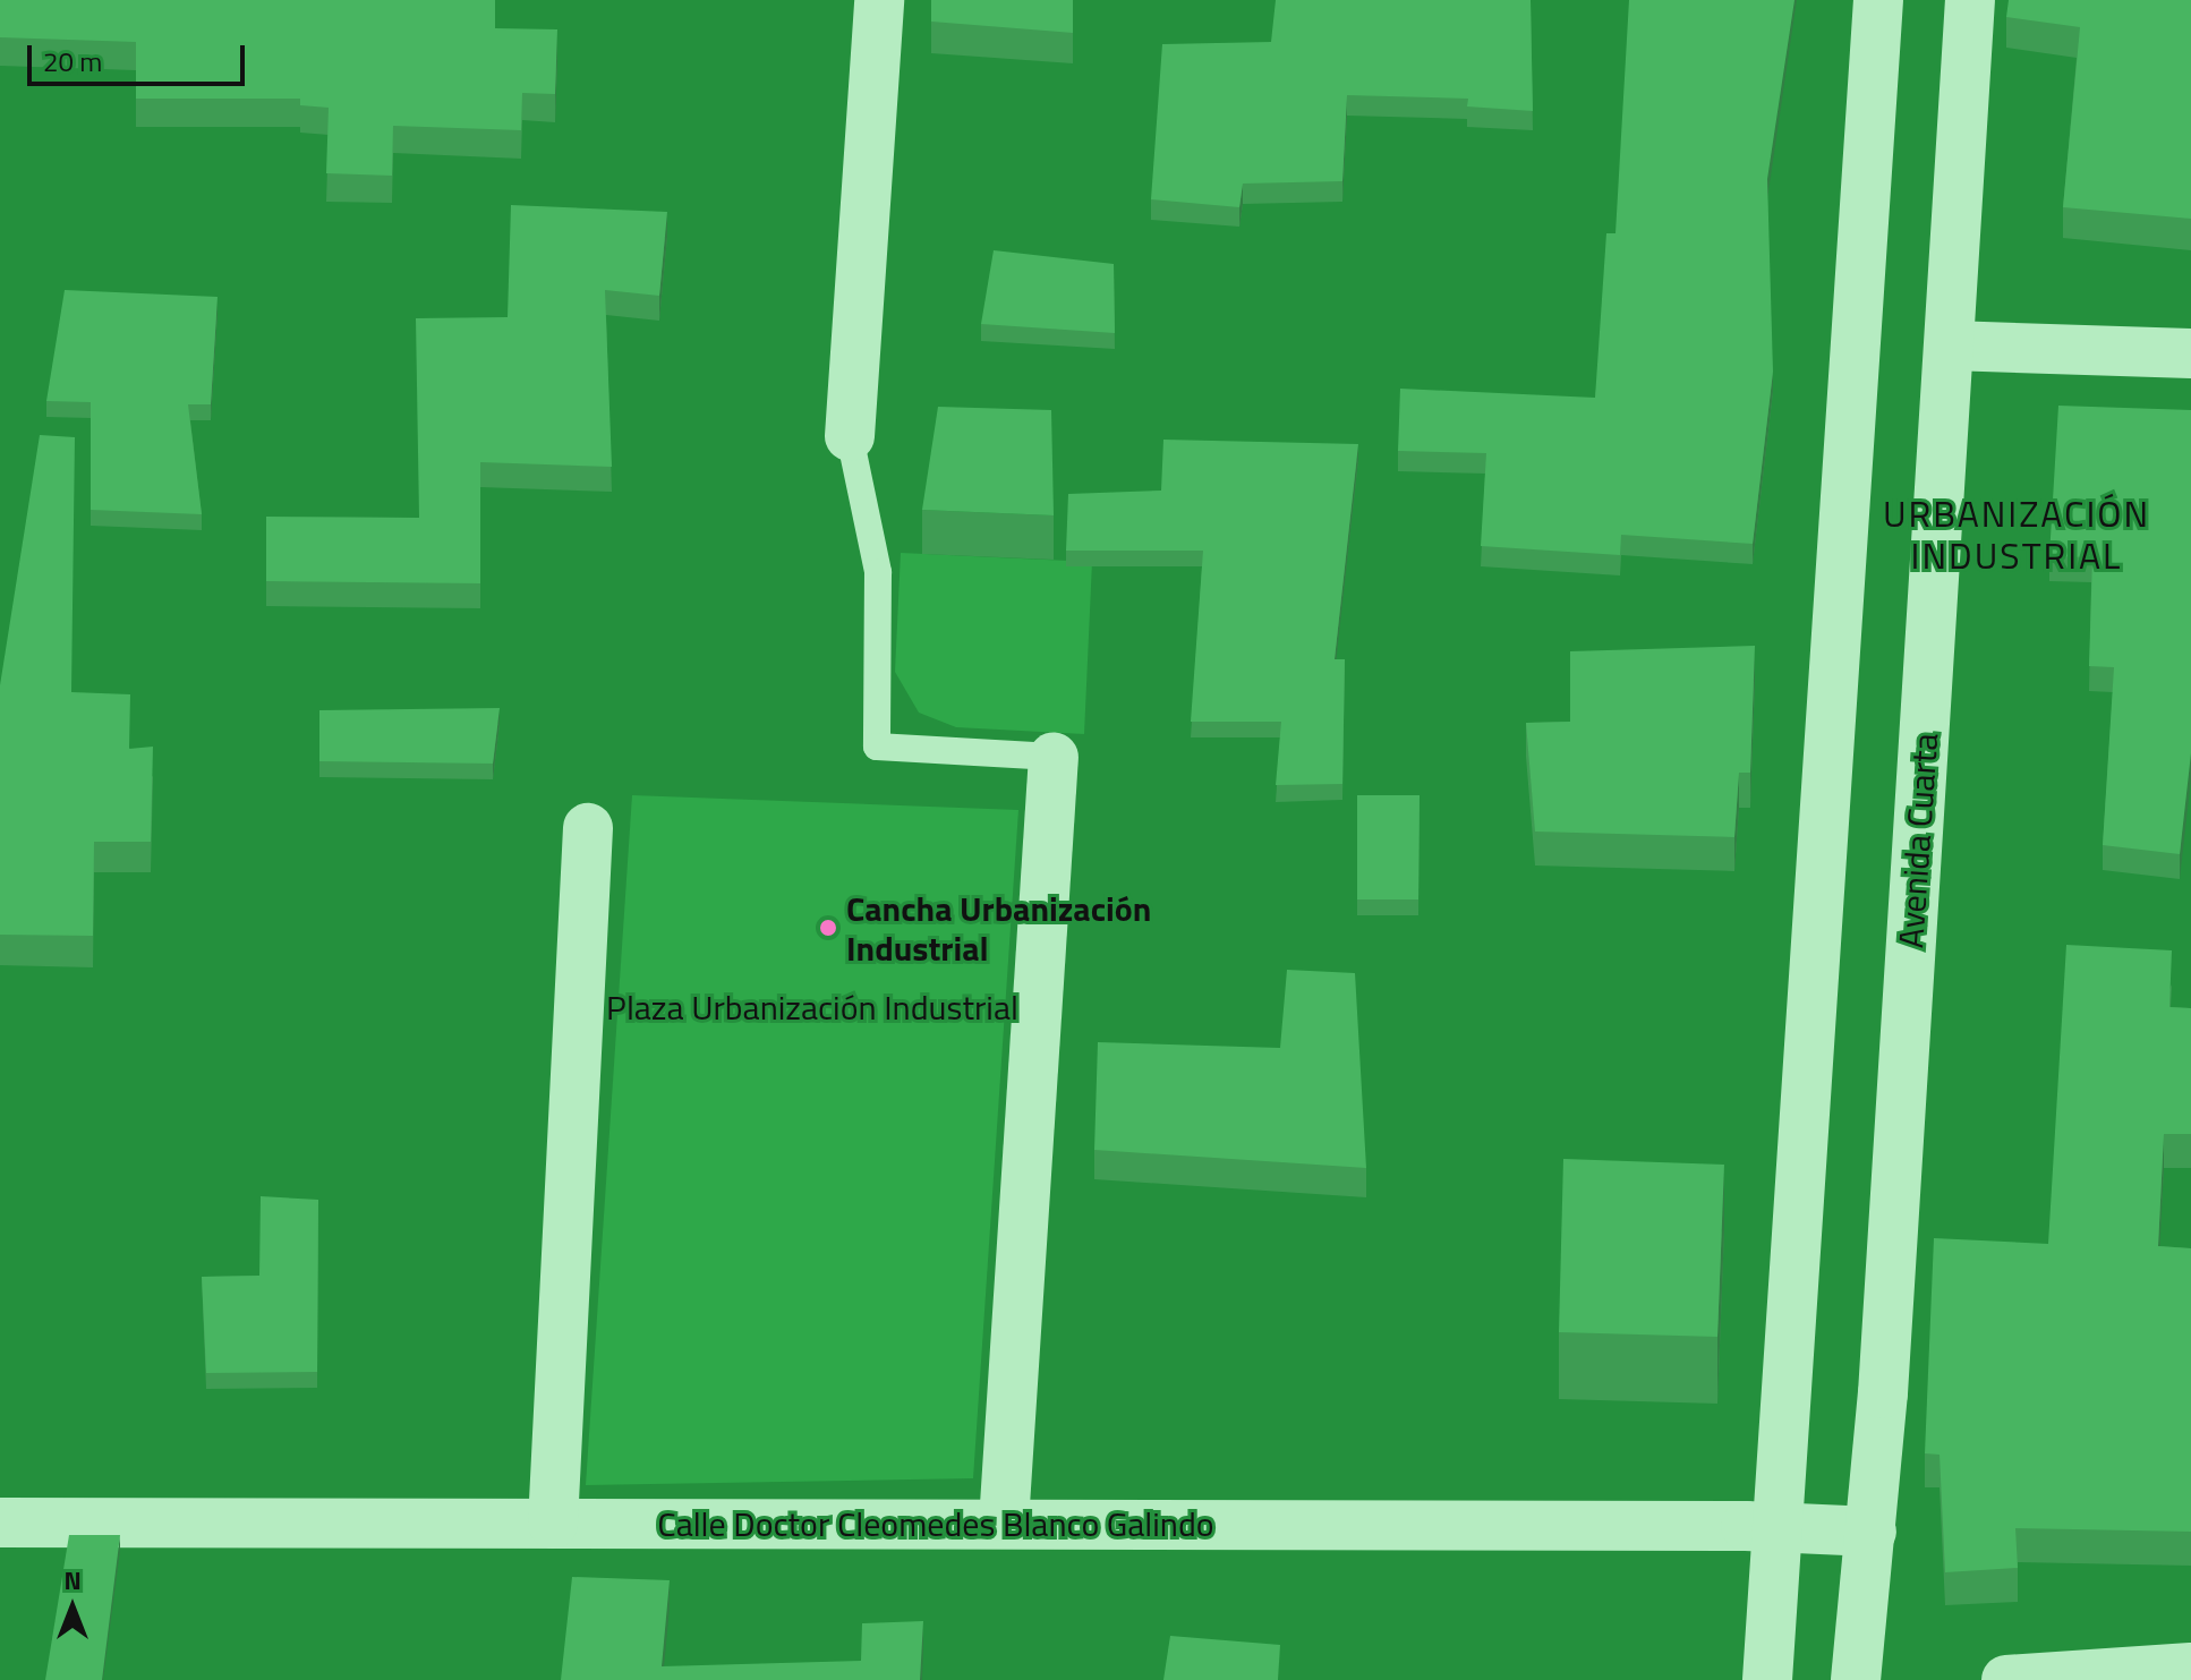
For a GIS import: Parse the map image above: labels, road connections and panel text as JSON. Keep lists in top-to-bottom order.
{
  "streets": {
    "street": ["Avenida Cuarta", "Calle Doctor Cleomedes Blanco Galindo"]
  },
  "crossings": [
    ["Avenida Cuarta", "Calle Doctor Cleomedes Blanco Galindo"]
  ],
  "districts": ["URBANIZACIÓN INDUSTRIAL"],
  "parks": ["Plaza Urbanización Industrial"],
  "places": ["Cancha Urbanización Industrial"],
  "scale_bar": "20 m",
  "north": "top"
}
